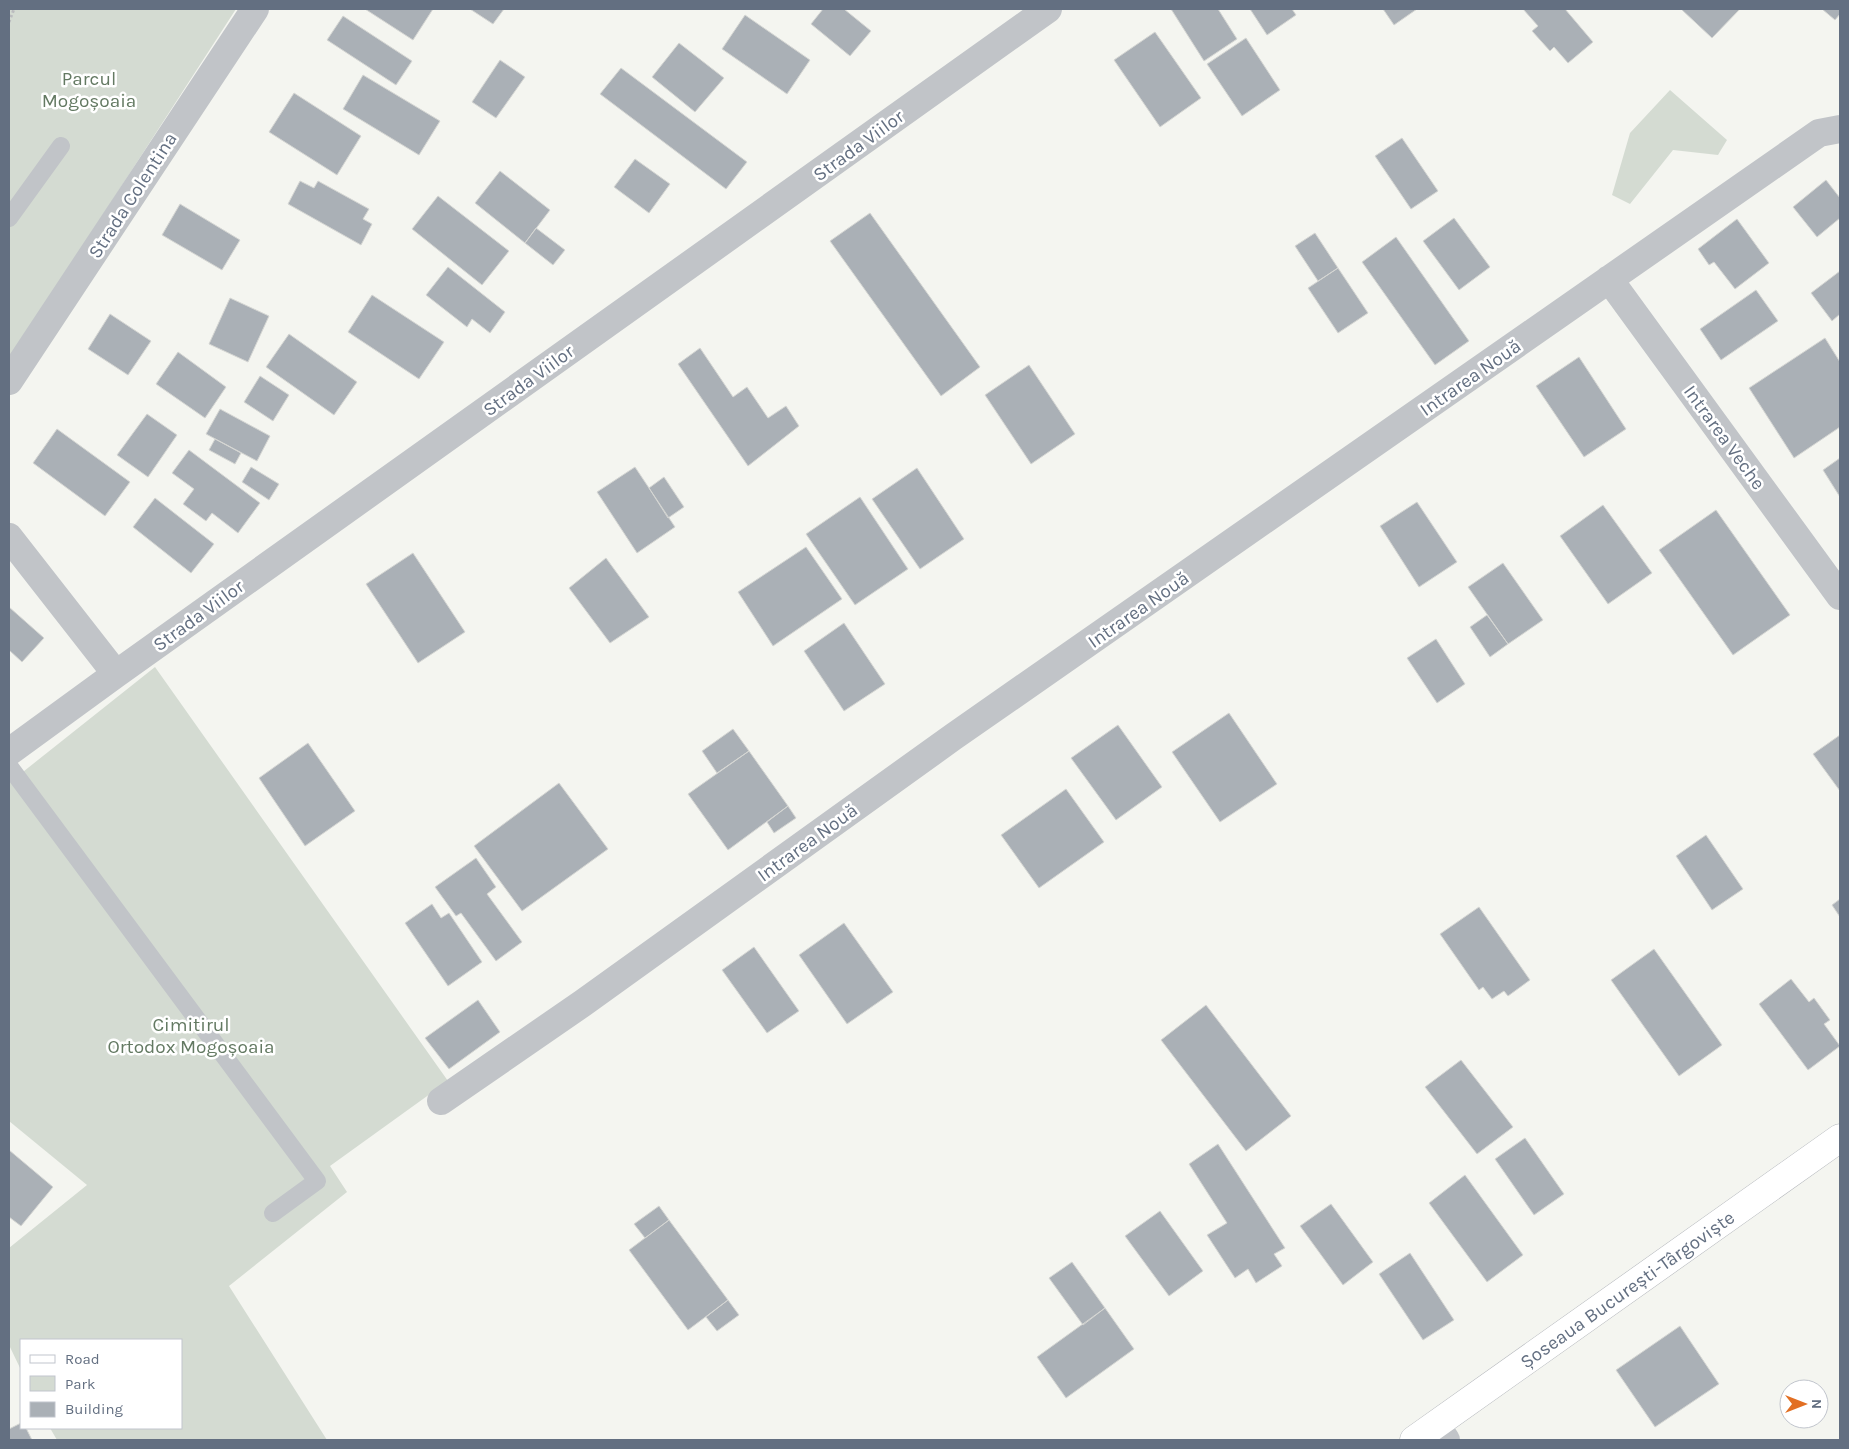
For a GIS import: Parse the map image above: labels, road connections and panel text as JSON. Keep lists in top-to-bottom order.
{
  "streets": {
    "main road": ["Șoseaua București-Târgoviște"],
    "street": [
      "Strada Viilor",
      "Strada Colentina",
      "Intrarea Nouă",
      "Intrarea Veche"
    ]
  },
  "crossings": [
    ["Intrarea Nouă", "Intrarea Veche"]
  ],
  "parks": ["Parcul Mogoșoaia", "Cimitirul Ortodox Mogoșoaia"],
  "legend": ["Road", "Park", "Building"],
  "north": "right"
}
